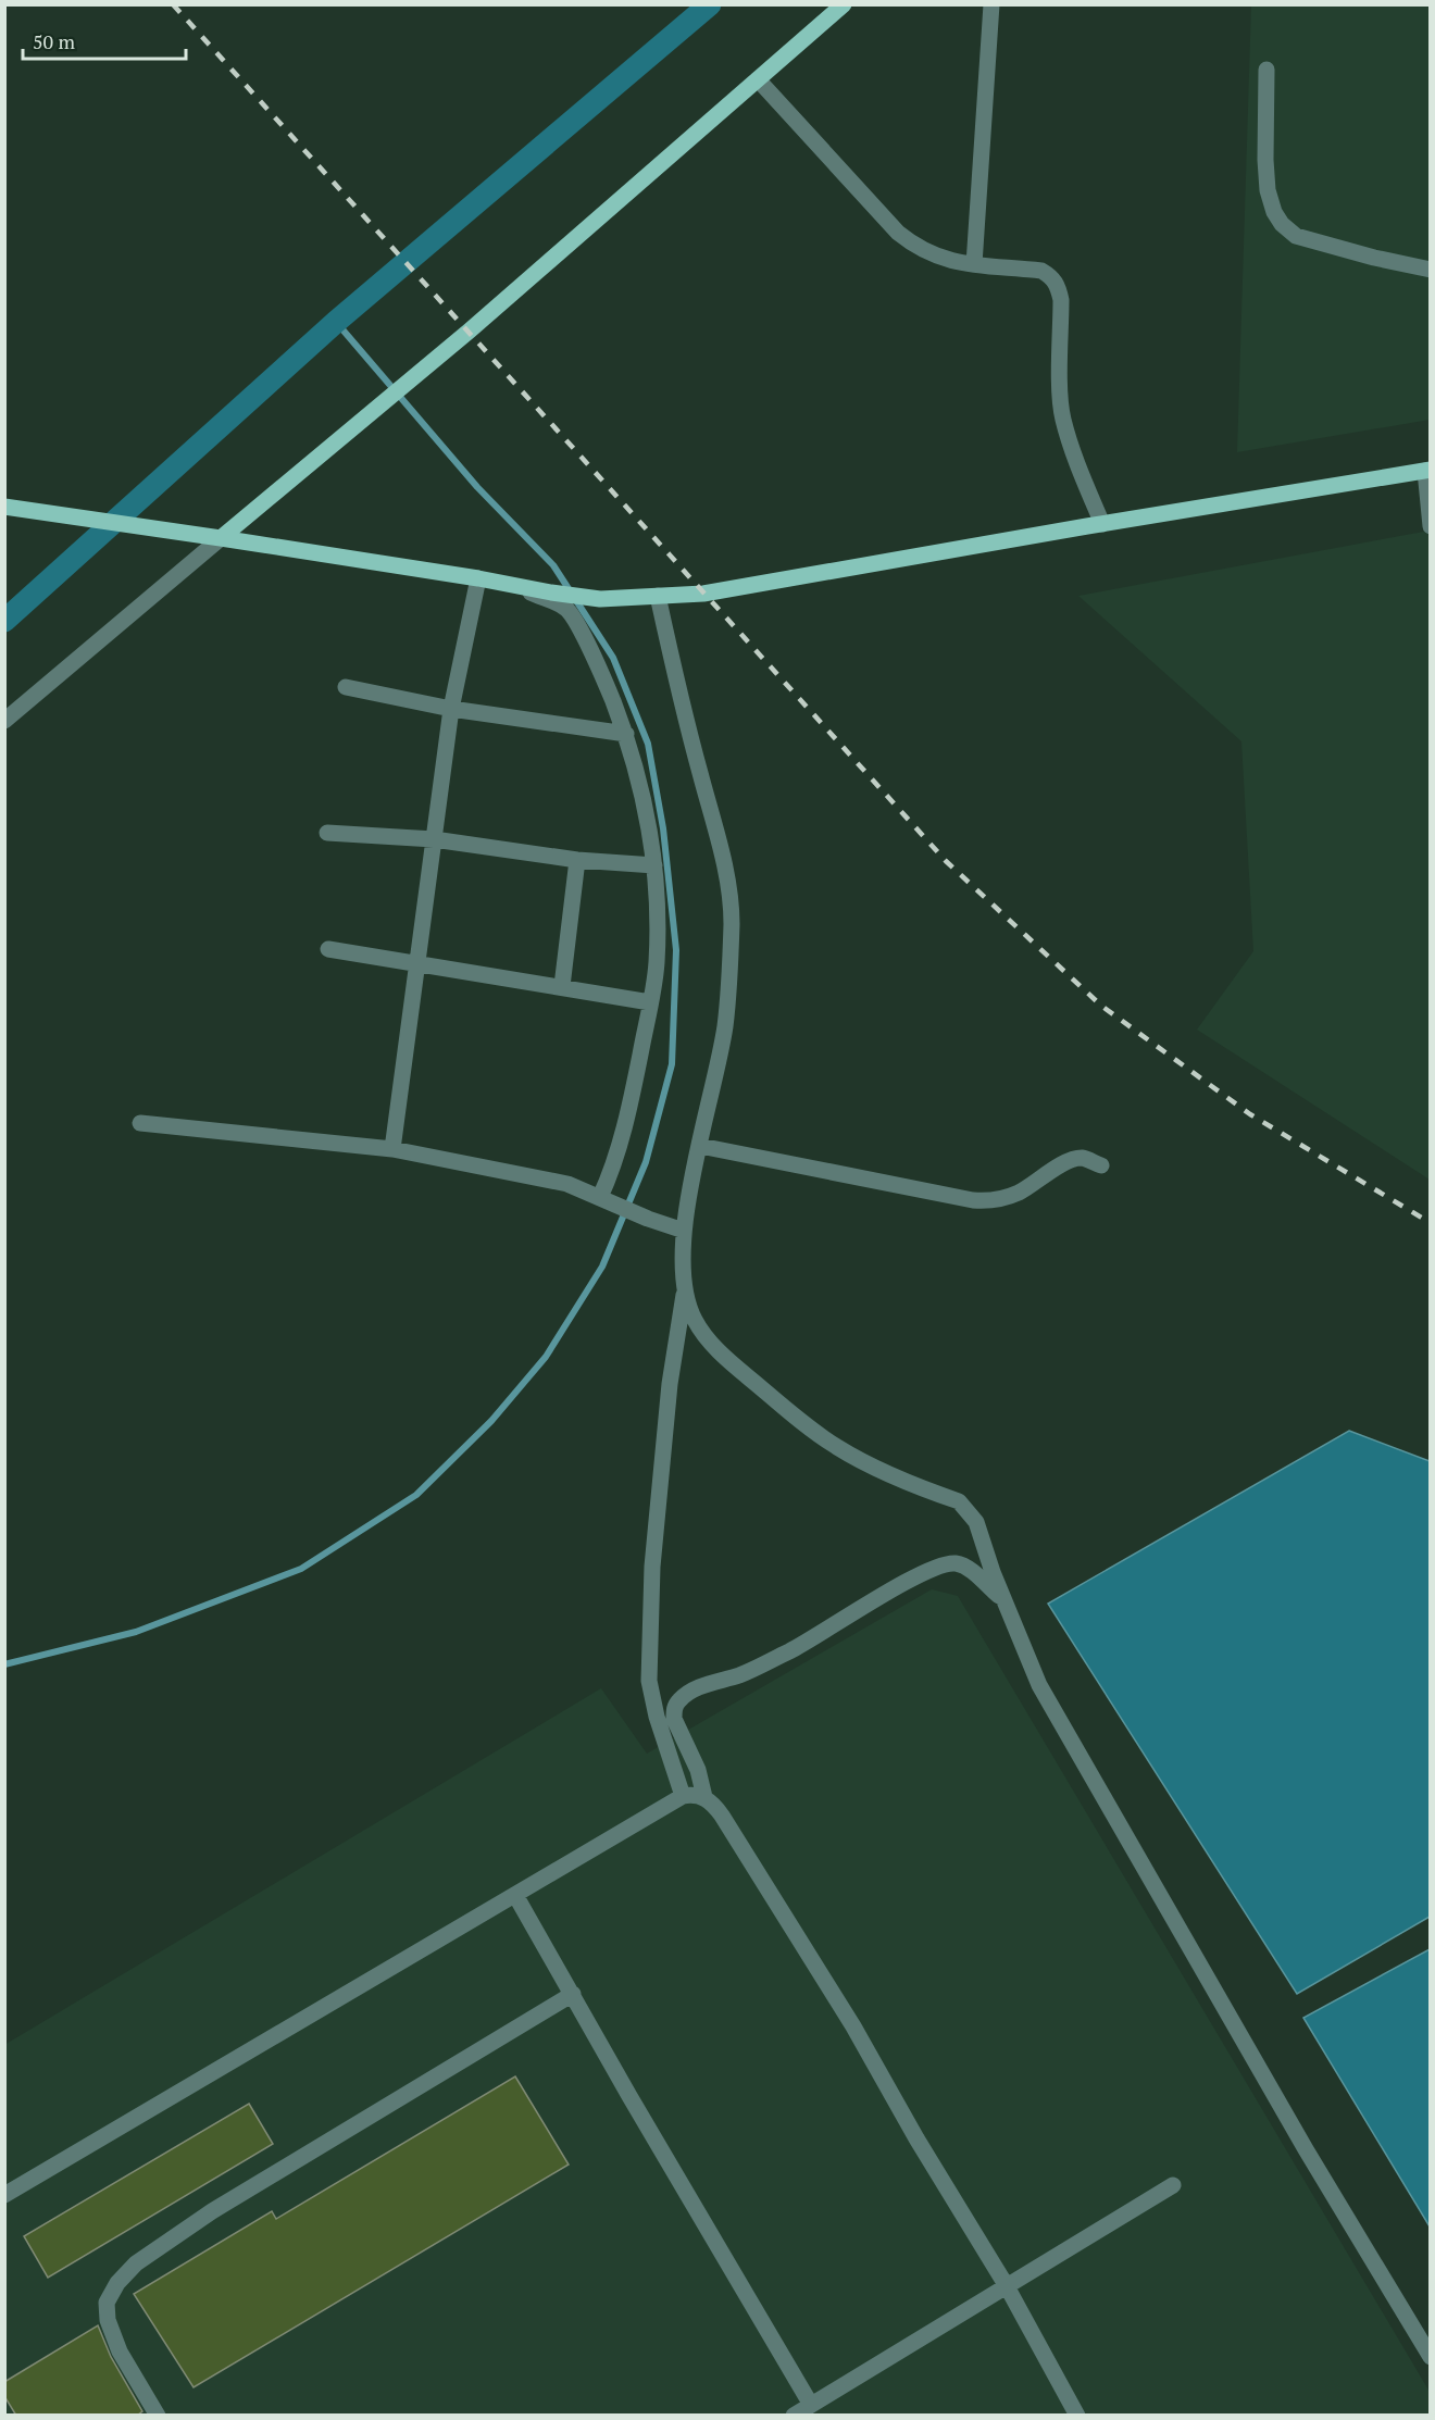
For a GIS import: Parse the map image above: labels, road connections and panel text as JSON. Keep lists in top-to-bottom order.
{
  "scale_bar": "50 m"
}
